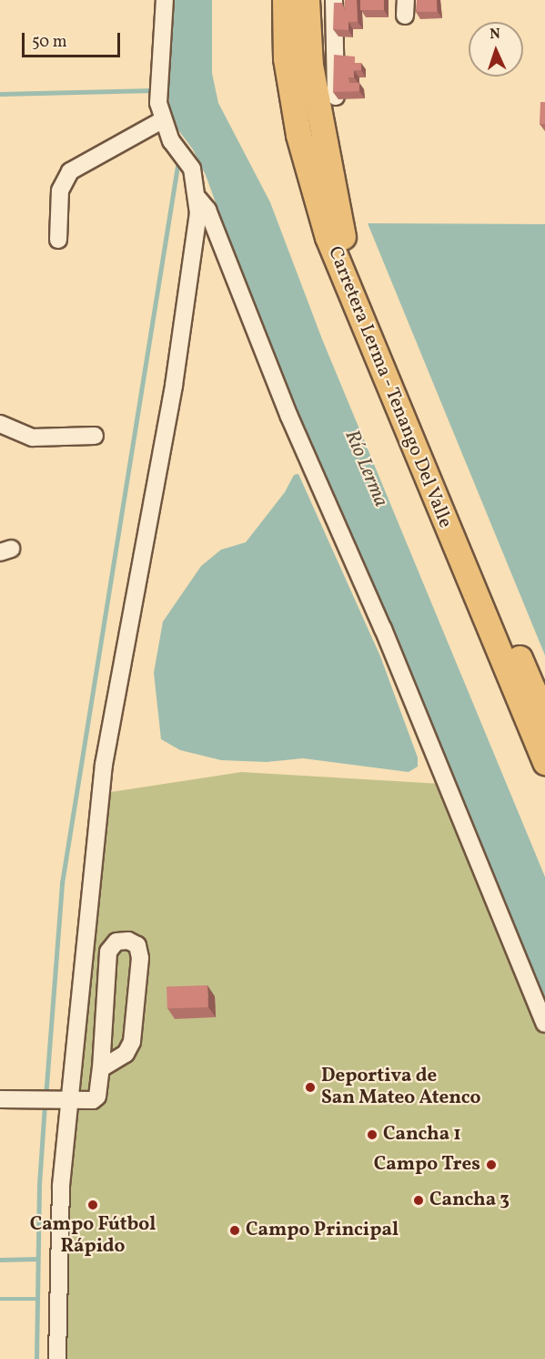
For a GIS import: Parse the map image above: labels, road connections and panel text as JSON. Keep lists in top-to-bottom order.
{
  "streets": {
    "highway": ["Carretera Lerma - Tenango Del Valle"]
  },
  "water": ["Río Lerma"],
  "places": [
    "Deportiva de San Mateo Atenco",
    "Cancha 1",
    "Campo Tres",
    "Cancha 3",
    "Campo Fútbol Rápido",
    "Campo Principal"
  ],
  "scale_bar": "50 m",
  "north": "top"
}
